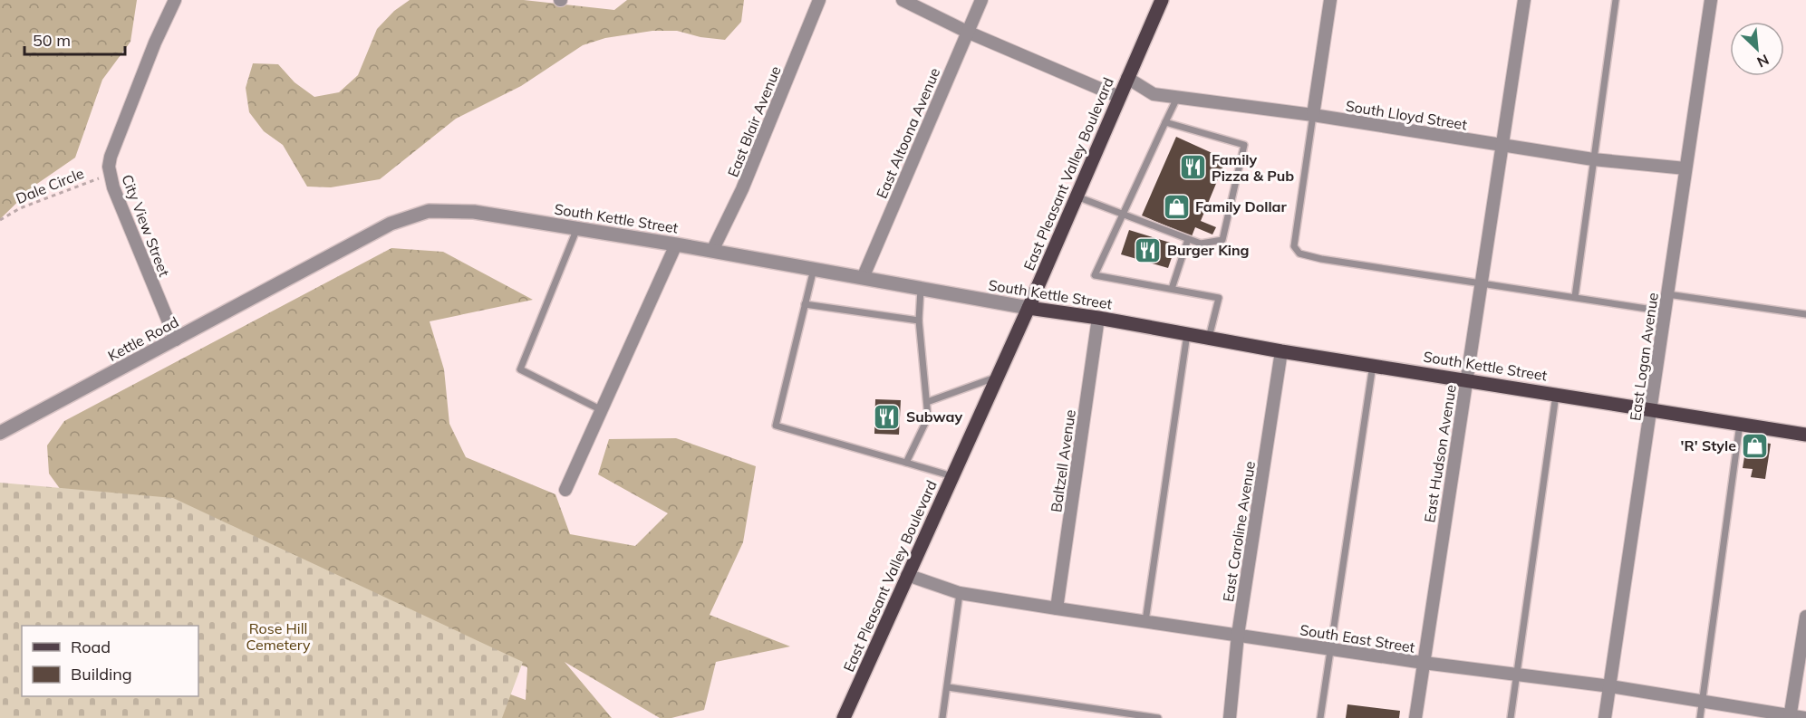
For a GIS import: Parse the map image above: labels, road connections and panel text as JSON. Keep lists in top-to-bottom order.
{
  "streets": {
    "main road": ["East Pleasant Valley Boulevard", "South Kettle Street"],
    "street": [
      "South Lloyd Street",
      "East Blair Avenue",
      "East Altoona Avenue",
      "City View Street",
      "Kettle Road",
      "East Logan Avenue",
      "East Hudson Avenue",
      "Baltzell Avenue",
      "East Caroline Avenue",
      "South East Street"
    ],
    "path": ["Dale Circle"]
  },
  "crossings": [
    ["South Lloyd Street", "East Pleasant Valley Boulevard"],
    ["South Lloyd Street", "East Logan Avenue"],
    ["South Lloyd Street", "East Hudson Avenue"],
    ["East Blair Avenue", "South Kettle Street"],
    ["East Altoona Avenue", "South Kettle Street"],
    ["East Pleasant Valley Boulevard", "South Kettle Street"],
    ["East Pleasant Valley Boulevard", "South East Street"],
    ["Dale Circle", "City View Street"],
    ["South Kettle Street", "Kettle Road"],
    ["South Kettle Street", "East Logan Avenue"],
    ["South Kettle Street", "East Hudson Avenue"],
    ["South Kettle Street", "Baltzell Avenue"],
    ["South Kettle Street", "East Caroline Avenue"],
    ["City View Street", "Kettle Road"],
    ["East Logan Avenue", "South East Street"],
    ["East Hudson Avenue", "South East Street"],
    ["Baltzell Avenue", "South East Street"],
    ["East Caroline Avenue", "South East Street"]
  ],
  "parks": ["Rose Hill Cemetery"],
  "places": {
    "restaurant": ["Family Pizza & Pub", "Burger King", "Subway"],
    "shop": ["Family Dollar", "'R' Style"]
  },
  "legend": ["Road", "Building"],
  "scale_bar": "50 m",
  "north": "bottom right"
}
